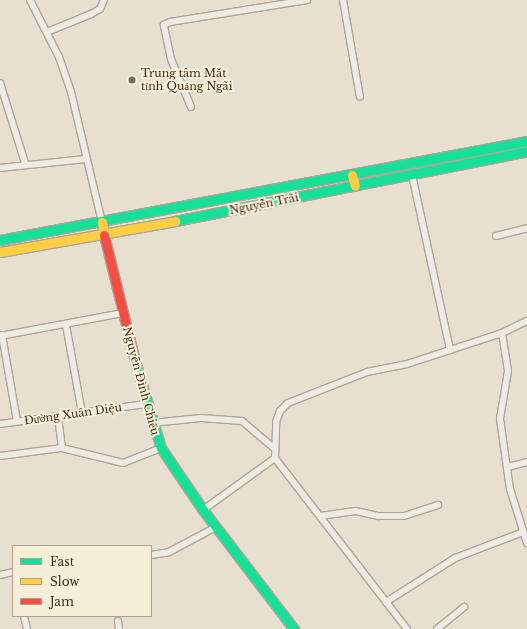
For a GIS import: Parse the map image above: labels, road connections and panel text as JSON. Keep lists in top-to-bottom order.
{
  "streets": {
    "main road": ["Nguyễn Trãi", "Nguyễn Đình Chiểu"],
    "street": ["Đường Xuân Diệu"]
  },
  "crossings": [
    ["Nguyễn Trãi", "Nguyễn Đình Chiểu"],
    ["Nguyễn Đình Chiểu", "Đường Xuân Diệu"]
  ],
  "places": ["Trung tâm Mắt tỉnh Quảng Ngãi"],
  "legend": ["Fast", "Slow", "Jam"]
}
